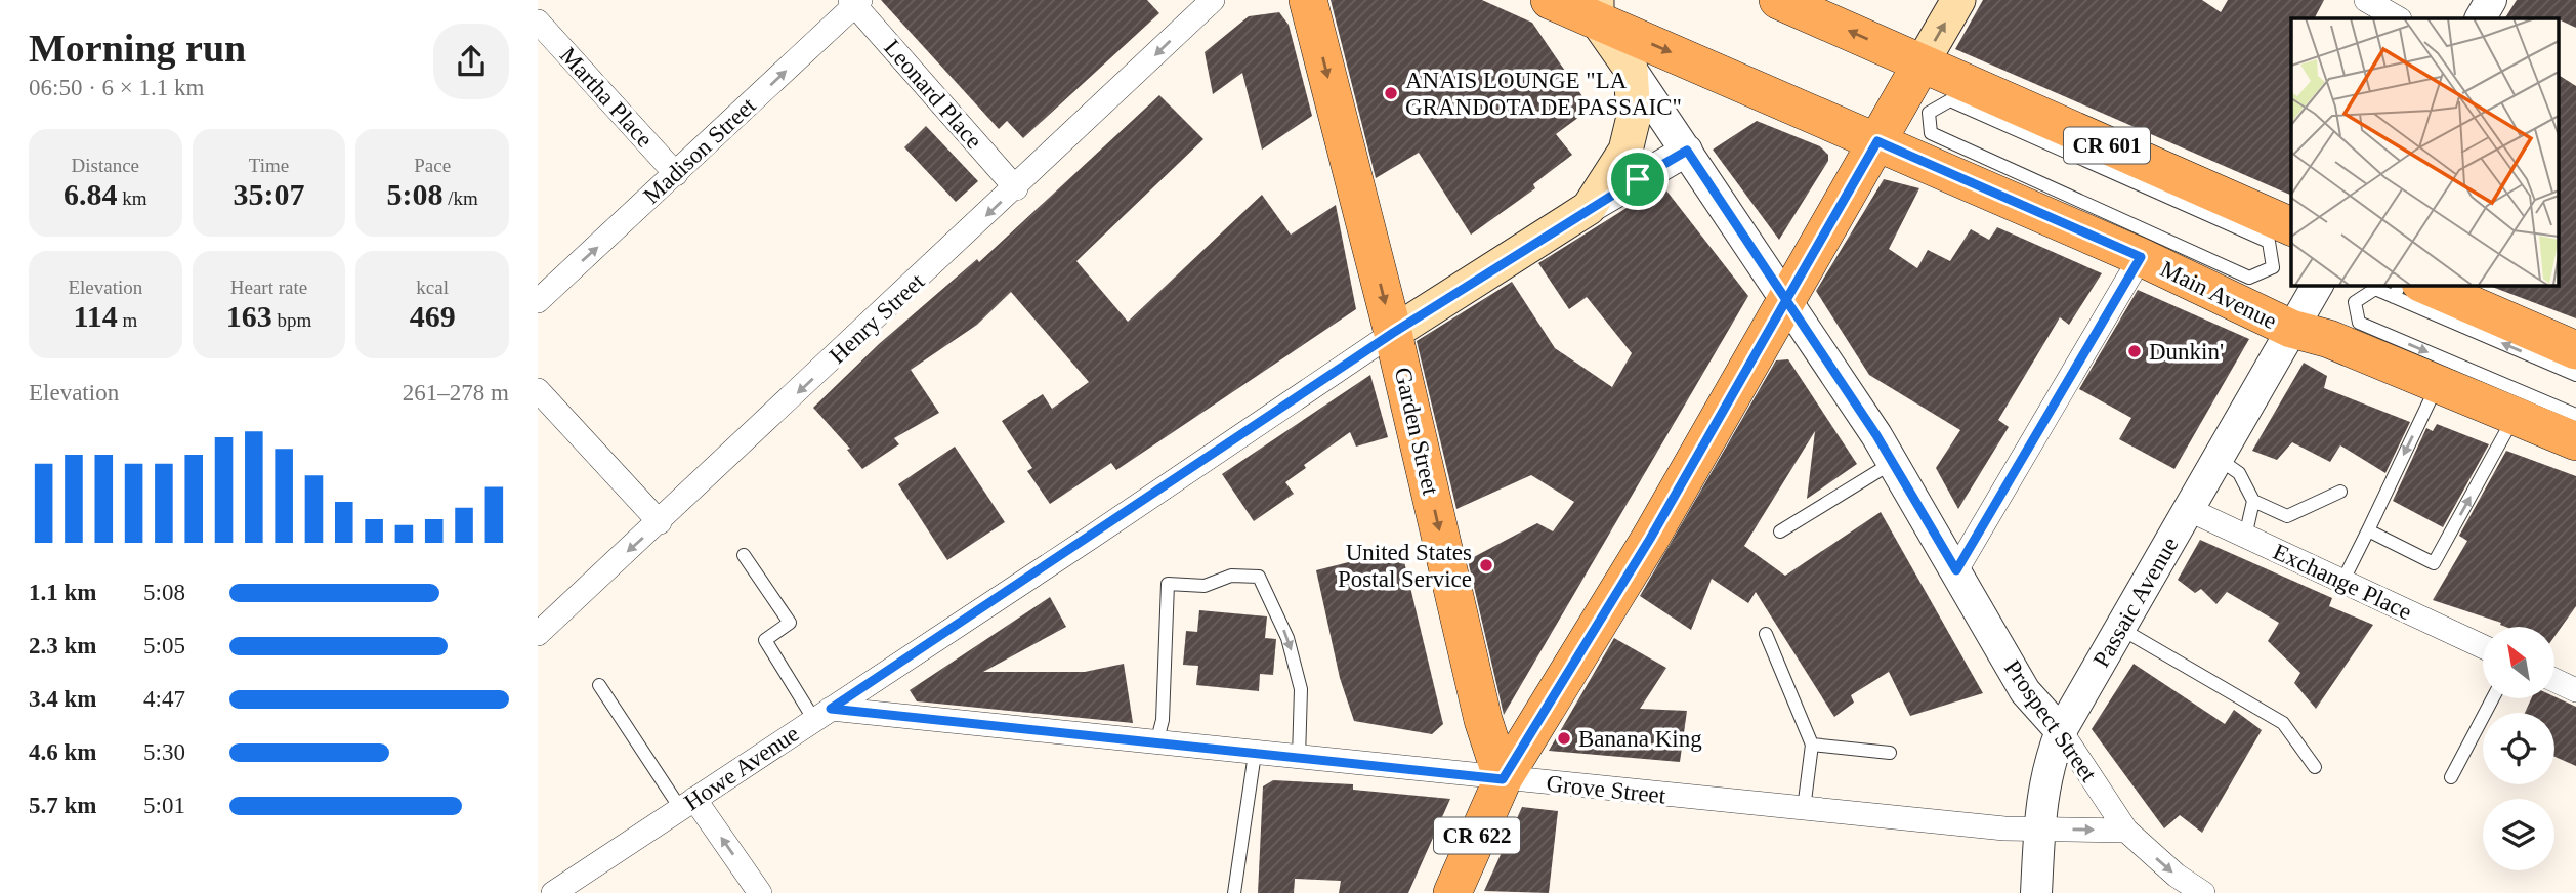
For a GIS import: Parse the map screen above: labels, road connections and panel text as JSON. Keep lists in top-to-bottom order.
{
  "streets": {
    "main road": [
      "CR 601",
      "Main Avenue",
      "Garden Street",
      "Prospect Street",
      "Howe Avenue",
      "CR 622"
    ],
    "street": [
      "Leonard Place",
      "Martha Place",
      "Madison Street",
      "Henry Street",
      "Exchange Place",
      "Passaic Avenue",
      "Grove Street"
    ]
  },
  "crossings": [
    ["Leonard Place", "Madison Street"],
    ["Leonard Place", "Henry Street"],
    ["Martha Place", "Madison Street"],
    ["CR 601", "CR 622"],
    ["Main Avenue", "Passaic Avenue"],
    ["Main Avenue", "Prospect Street"],
    ["Main Avenue", "CR 622"],
    ["Garden Street", "Howe Avenue"],
    ["Garden Street", "Grove Street"],
    ["Garden Street", "CR 622"],
    ["Exchange Place", "Passaic Avenue"],
    ["Passaic Avenue", "Prospect Street"],
    ["Passaic Avenue", "Grove Street"],
    ["Prospect Street", "Howe Avenue"],
    ["Prospect Street", "Grove Street"],
    ["Prospect Street", "CR 622"],
    ["Howe Avenue", "Grove Street"],
    ["Grove Street", "CR 622"]
  ],
  "one_way": ["Madison Street", "Henry Street", "Garden Street"],
  "places": [
    "ANAIS LOUNGE \"LA GRANDOTA DE PASSAIC\"",
    "Dunkin'",
    "United States Postal Service",
    "Banana King"
  ],
  "north": "top left",
  "page": {
    "heading": ["Morning run", "06:50 · 6 × 1.1 km"],
    "stats": [
      ["Distance", "6.84 km"],
      ["Time", "35:07"],
      ["Pace", "5:08 /km"],
      ["Elevation", "114 m"],
      ["Heart rate", "163 bpm"],
      ["kcal", "469"]
    ],
    "chart": ["Elevation", "261–278 m"],
    "list": [
      {
        "name": "1.1 km",
        "note": "5:08"
      },
      {
        "name": "2.3 km",
        "note": "5:05"
      },
      {
        "name": "3.4 km",
        "note": "4:47"
      },
      {
        "name": "4.6 km",
        "note": "5:30"
      },
      {
        "name": "5.7 km",
        "note": "5:01"
      }
    ]
  }
}
